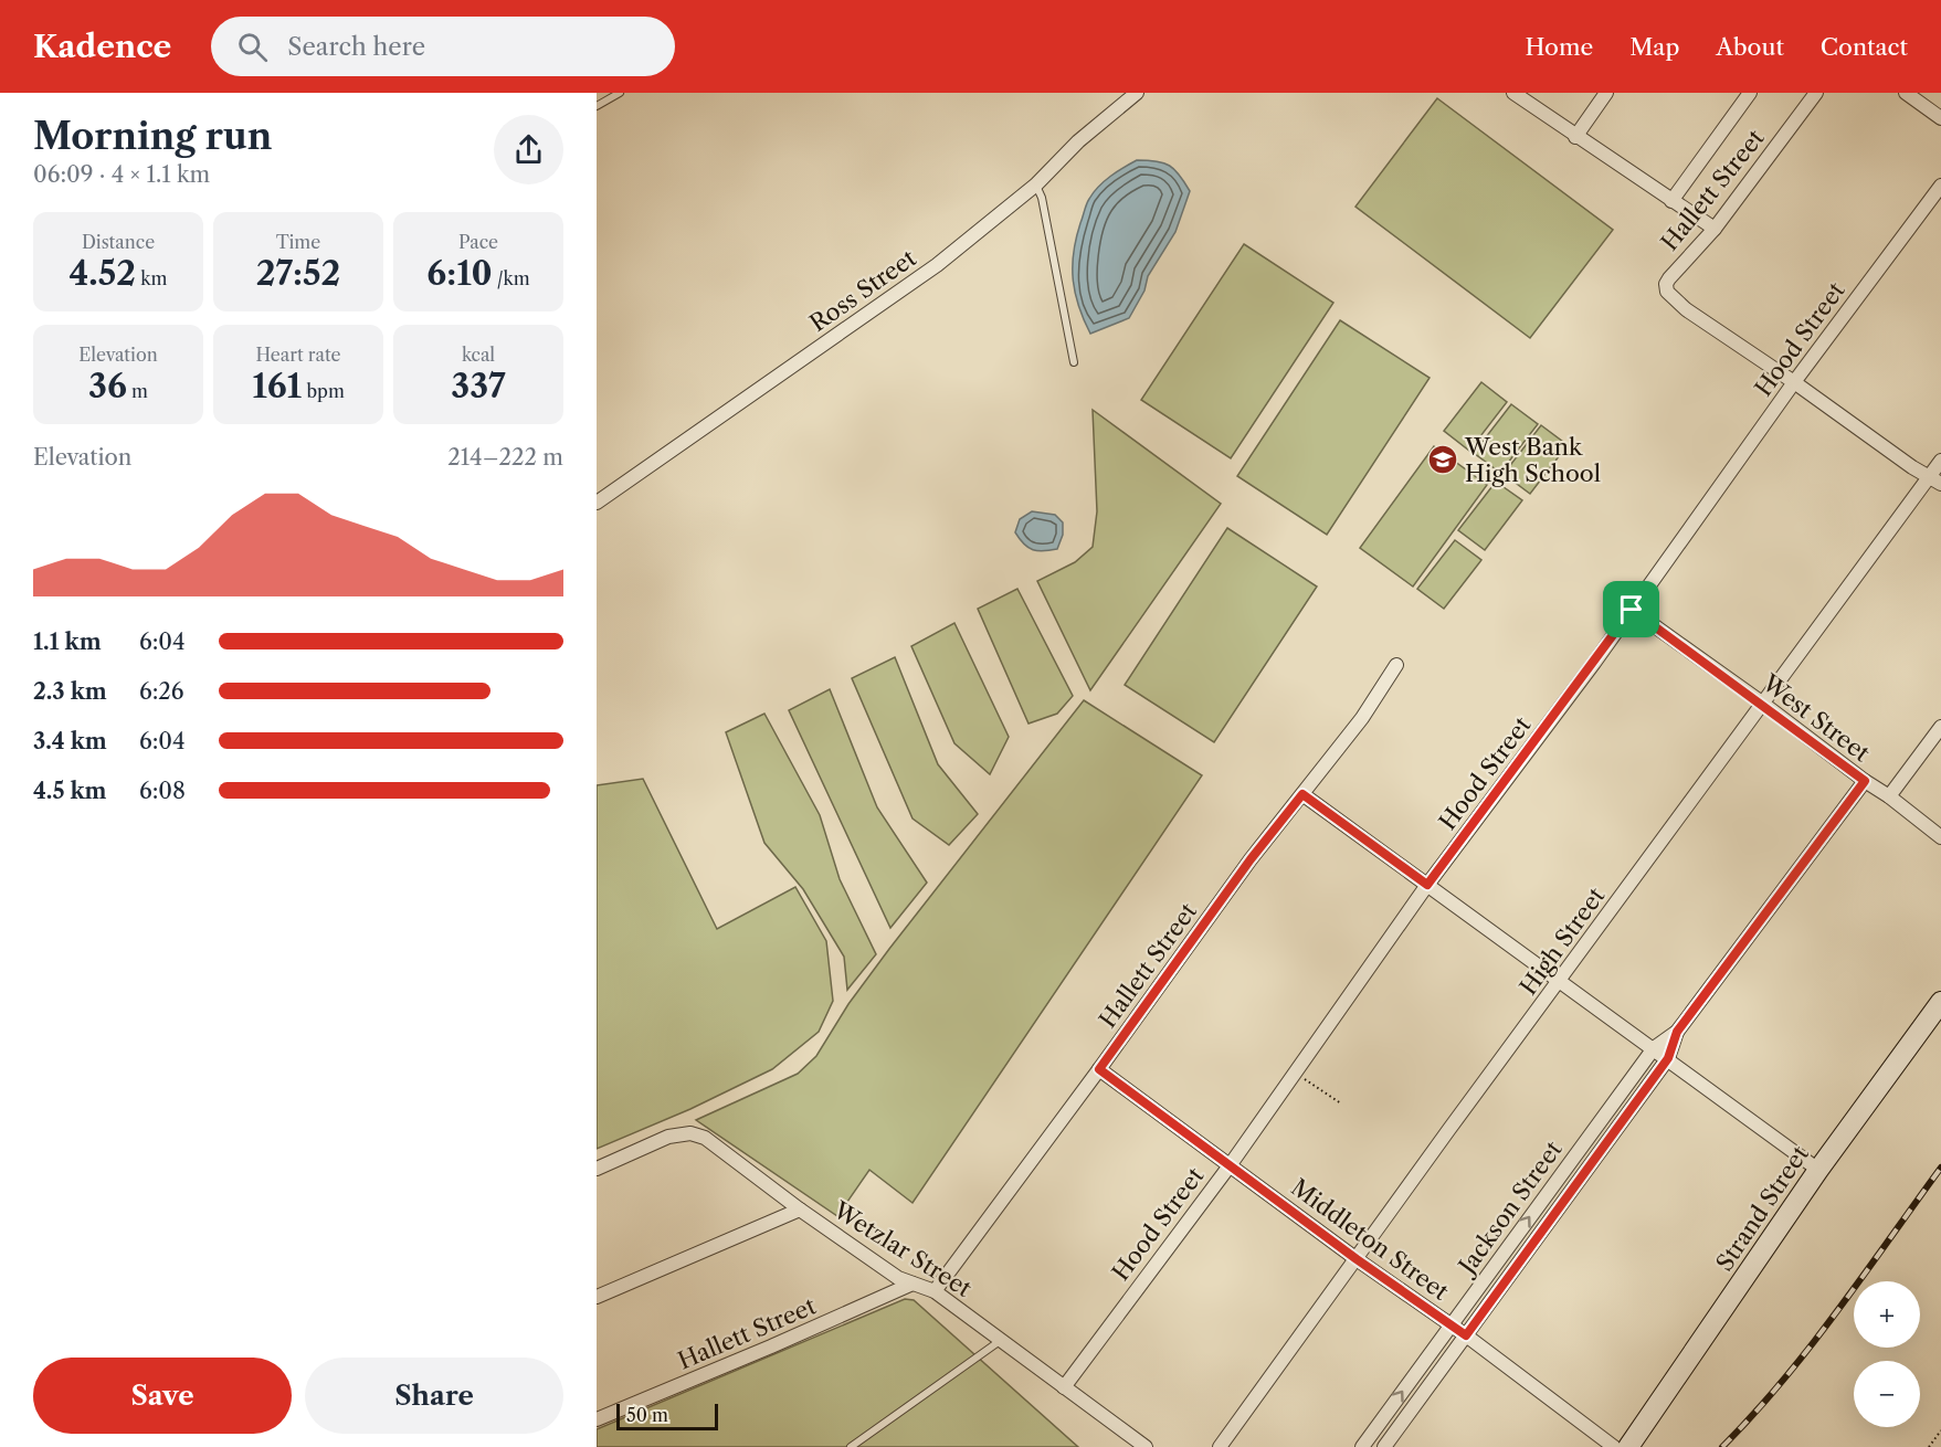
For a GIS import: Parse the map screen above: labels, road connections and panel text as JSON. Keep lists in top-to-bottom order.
{
  "streets": {
    "street": [
      "Hallett Street",
      "Ross Street",
      "Hood Street",
      "West Street",
      "High Street",
      "Jackson Street",
      "Strand Street",
      "Middleton Street",
      "Wetzlar Street"
    ]
  },
  "crossings": [
    ["Hallett Street", "Hood Street"],
    ["Hallett Street", "High Street"],
    ["Hallett Street", "Middleton Street"],
    ["Hallett Street", "Wetzlar Street"],
    ["Hood Street", "West Street"],
    ["Hood Street", "Middleton Street"],
    ["Hood Street", "Wetzlar Street"],
    ["West Street", "High Street"],
    ["West Street", "Jackson Street"],
    ["High Street", "Middleton Street"],
    ["Jackson Street", "Middleton Street"]
  ],
  "places": {
    "school or university": ["West Bank High School"]
  },
  "scale_bar": "50 m",
  "page": {
    "header": "Kadence",
    "search": "Search here",
    "nav": [
      "Home",
      "Map",
      "About",
      "Contact"
    ],
    "heading": ["Morning run", "06:09 · 4 × 1.1 km"],
    "stats": [
      ["Distance", "4.52 km"],
      ["Time", "27:52"],
      ["Pace", "6:10 /km"],
      ["Elevation", "36 m"],
      ["Heart rate", "161 bpm"],
      ["kcal", "337"]
    ],
    "chart": ["Elevation", "214–222 m"],
    "list": [
      {
        "name": "1.1 km",
        "note": "6:04"
      },
      {
        "name": "2.3 km",
        "note": "6:26"
      },
      {
        "name": "3.4 km",
        "note": "6:04"
      },
      {
        "name": "4.5 km",
        "note": "6:08"
      }
    ],
    "map_buttons": ["+", "−"],
    "buttons": ["Save", "Share"],
    "scale": "50 m"
  }
}
